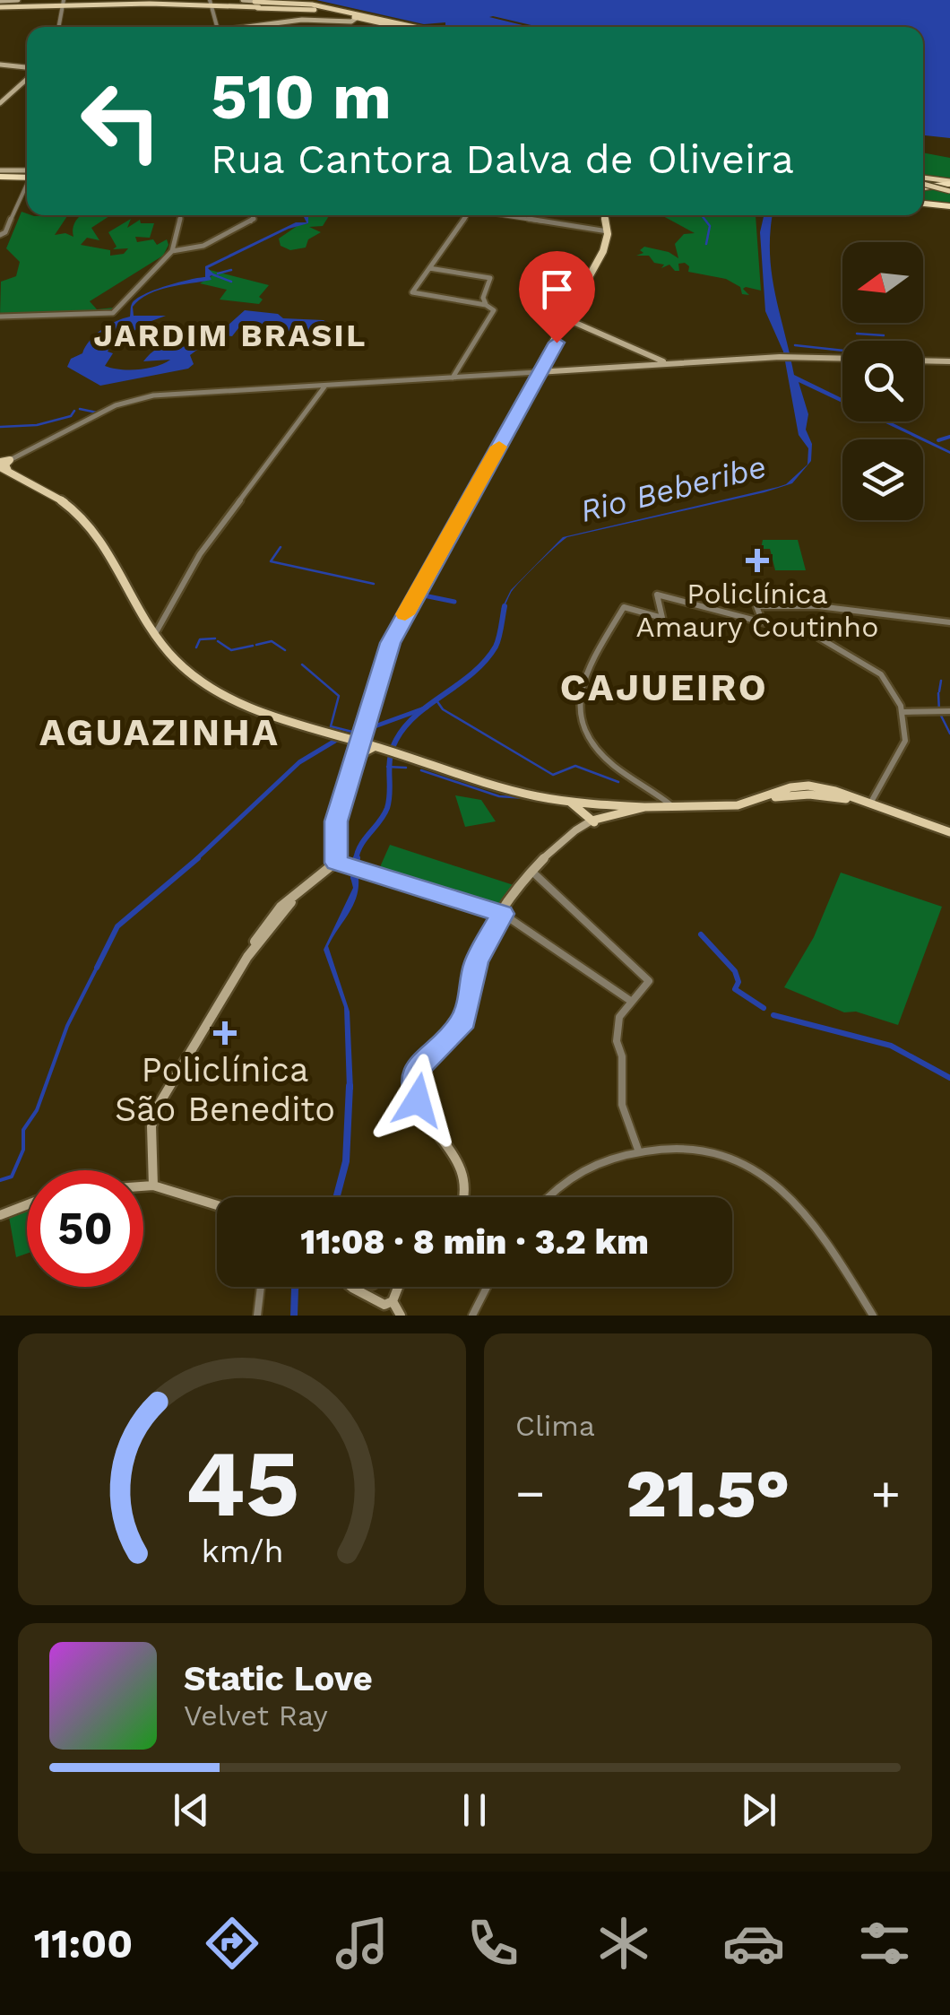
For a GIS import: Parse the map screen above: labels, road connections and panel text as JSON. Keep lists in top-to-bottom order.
{
  "districts": ["JARDIM BRASIL", "CAJUEIRO", "AGUAZINHA"],
  "water": ["Rio Beberibe"],
  "places": {
    "health": ["Policlínica Amaury Coutinho", "Policlínica São Benedito"]
  },
  "north": "left",
  "page": {
    "turn": ["510 m", "Rua Cantora Dalva de Oliveira"],
    "limit": "50",
    "trip": "11:08 · 8 min · 3.2 km",
    "tile": "Clima",
    "heat": ["−", "21.5°", "+"],
    "song": ["Static Love", "Velvet Ray"],
    "tabs": "11:00",
    "gauge": ["45", "km/h"]
  }
}
